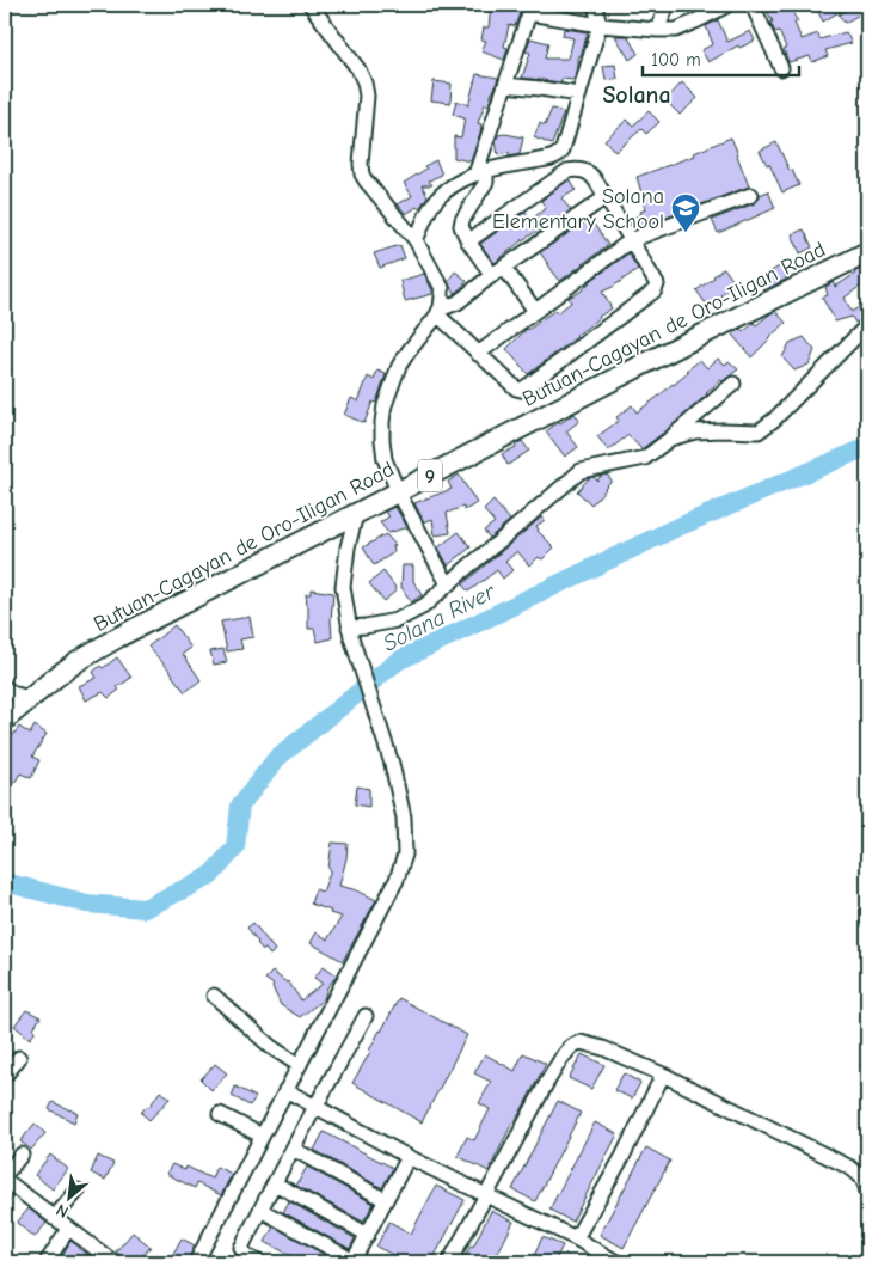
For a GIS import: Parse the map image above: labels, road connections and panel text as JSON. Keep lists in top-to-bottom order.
{
  "streets": {
    "highway": ["Butuan-Cagayan de Oro-Iligan Road", "9"]
  },
  "districts": ["Solana"],
  "water": ["Solana River"],
  "places": {
    "school or university": ["Solana Elementary School"]
  },
  "scale_bar": "100 m",
  "north": "bottom left"
}
